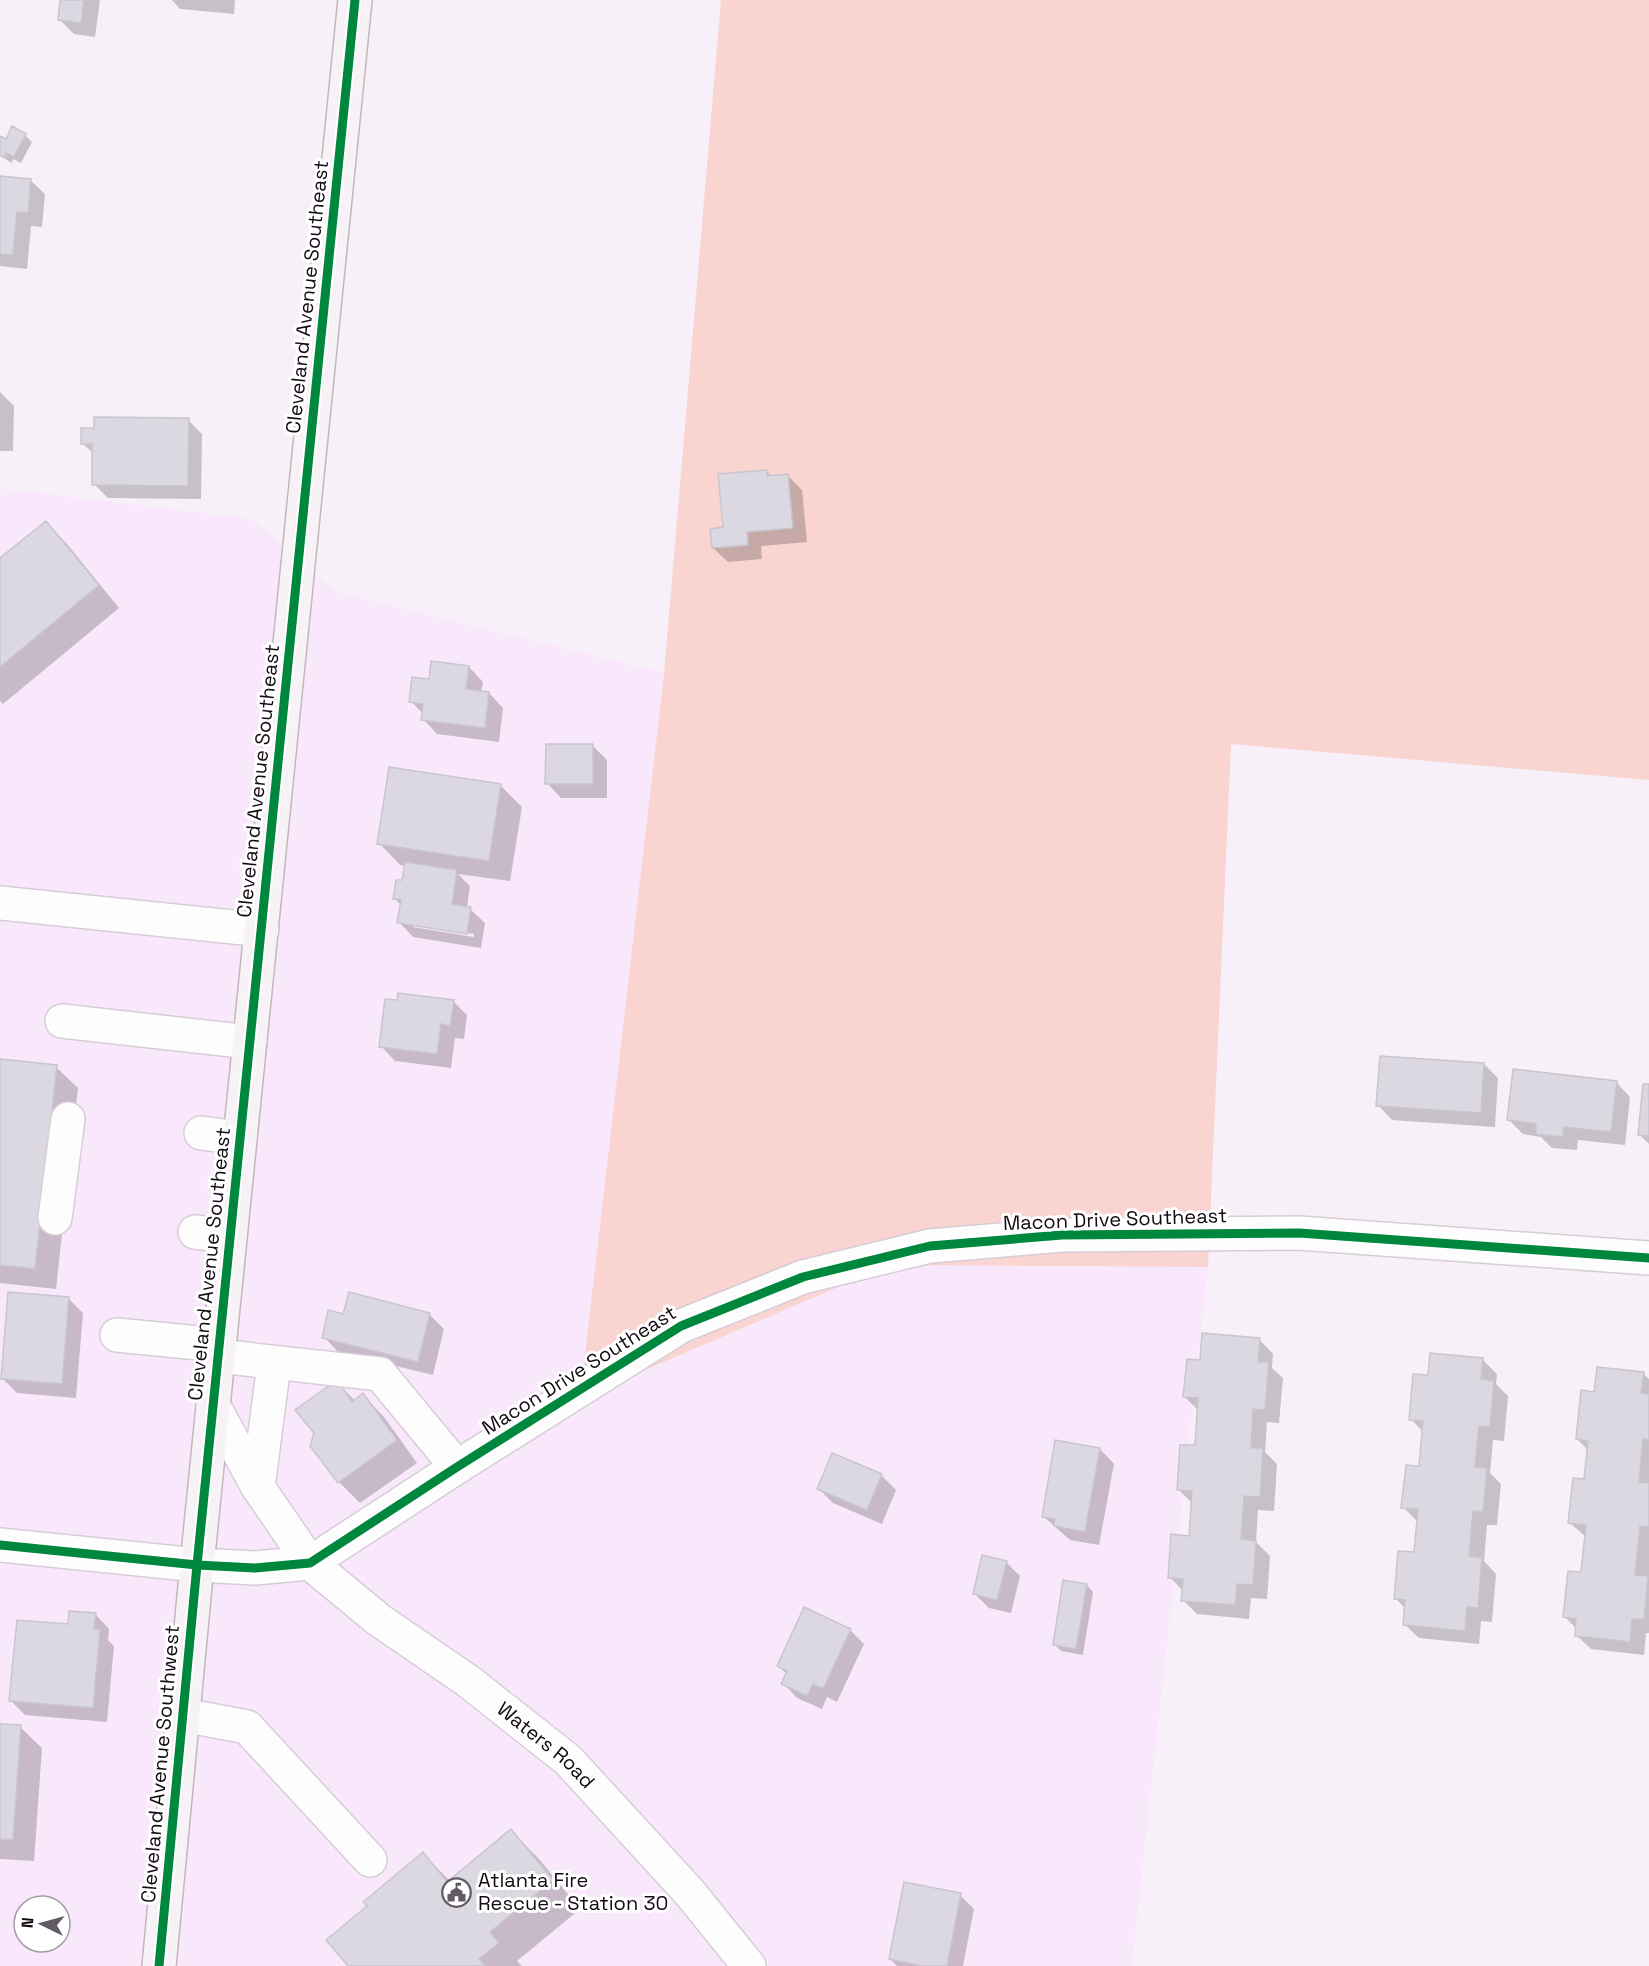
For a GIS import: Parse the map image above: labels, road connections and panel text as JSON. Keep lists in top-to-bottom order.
{
  "streets": {
    "main road": ["Cleveland Avenue Southeast", "Cleveland Avenue Southwest"],
    "street": ["Macon Drive Southeast", "Waters Road"]
  },
  "crossings": [
    ["Cleveland Avenue Southeast", "Macon Drive Southeast"],
    ["Cleveland Avenue Southeast", "Waters Road"],
    ["Cleveland Avenue Southeast", "Cleveland Avenue Southwest"],
    ["Macon Drive Southeast", "Waters Road"],
    ["Macon Drive Southeast", "Cleveland Avenue Southwest"]
  ],
  "places": {
    "public building": ["Atlanta Fire Rescue - Station 30"]
  },
  "north": "left"
}
